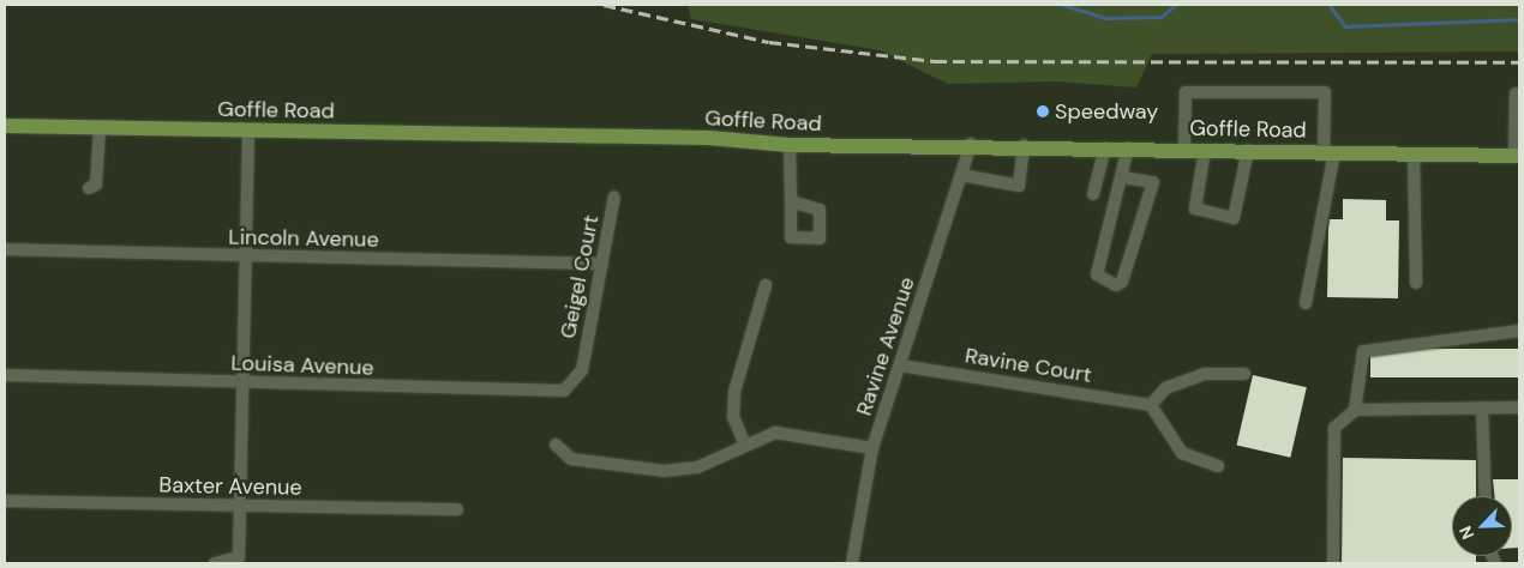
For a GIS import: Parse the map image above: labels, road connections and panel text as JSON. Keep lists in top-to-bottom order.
{
  "streets": {
    "main road": ["Goffle Road"],
    "street": [
      "Lincoln Avenue",
      "Geigel Court",
      "Ravine Avenue",
      "Louisa Avenue",
      "Ravine Court",
      "Baxter Avenue"
    ]
  },
  "crossings": [
    ["Goffle Road", "Ravine Avenue"],
    ["Lincoln Avenue", "Geigel Court"],
    ["Geigel Court", "Louisa Avenue"],
    ["Ravine Avenue", "Ravine Court"]
  ],
  "places": ["Speedway"],
  "north": "bottom left"
}
